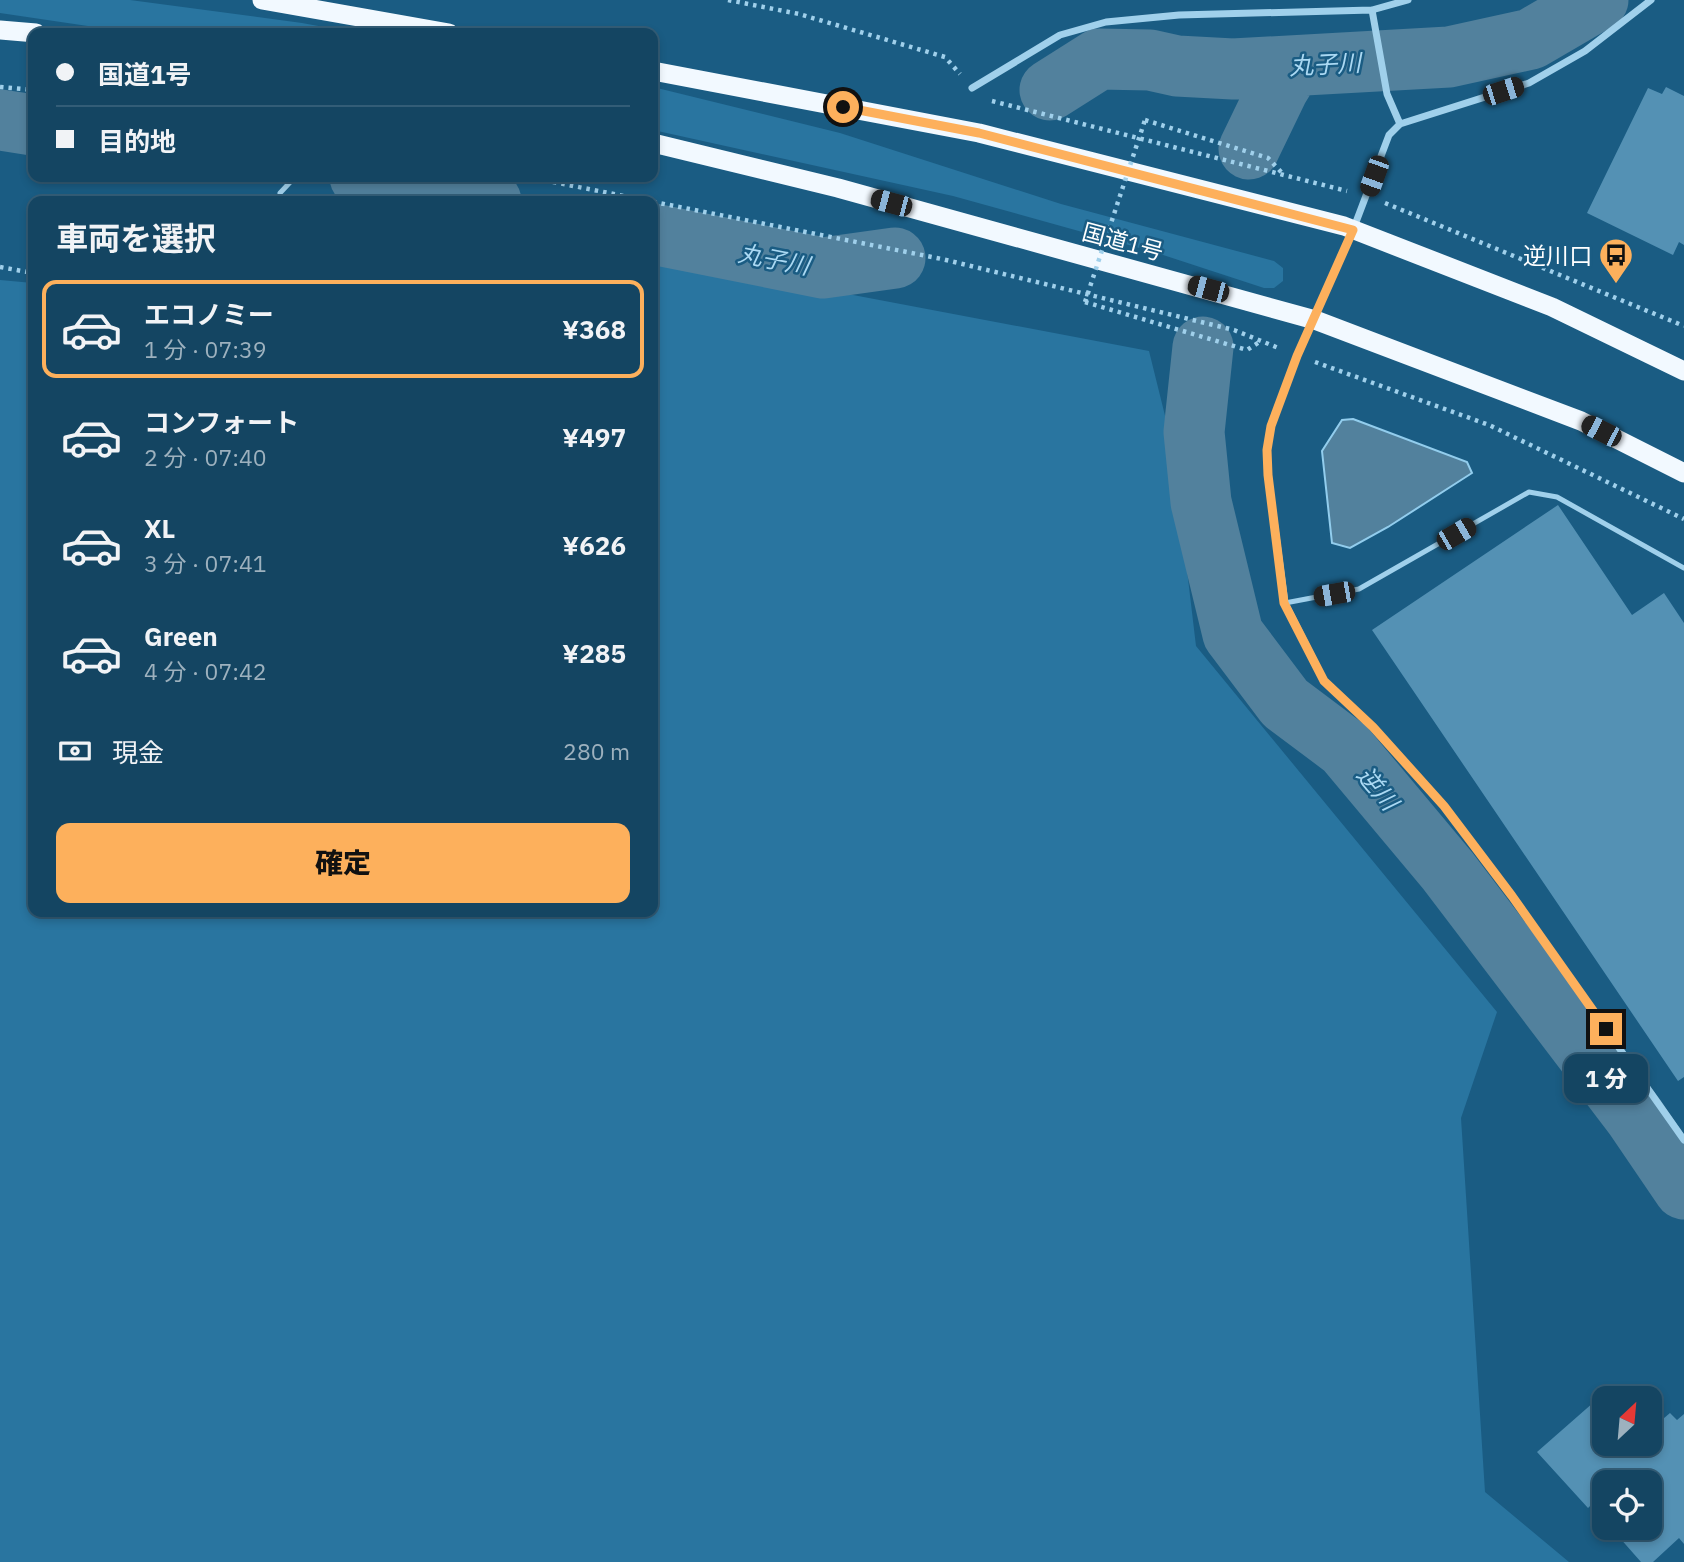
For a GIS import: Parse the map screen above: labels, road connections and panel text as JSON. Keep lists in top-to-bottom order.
{
  "streets": {
    "highway": ["国道1号"]
  },
  "water": ["丸子川", "逆川"],
  "places": {
    "bus stop": ["逆川口"]
  },
  "north": "top right",
  "page": {
    "banner": ["国道1号", "目的地"],
    "heading": "車両を選択",
    "list": [
      {
        "name": "エコノミー",
        "note": "1 分 · 07:39",
        "value": "¥368"
      },
      {
        "name": "コンフォート",
        "note": "2 分 · 07:40",
        "value": "¥497"
      },
      {
        "name": "XL",
        "note": "3 分 · 07:41",
        "value": "¥626"
      },
      {
        "name": "Green",
        "note": "4 分 · 07:42",
        "value": "¥285"
      }
    ],
    "pay": ["現金", "280 m"],
    "buttons": "確定",
    "bubble": "1 分"
  }
}
